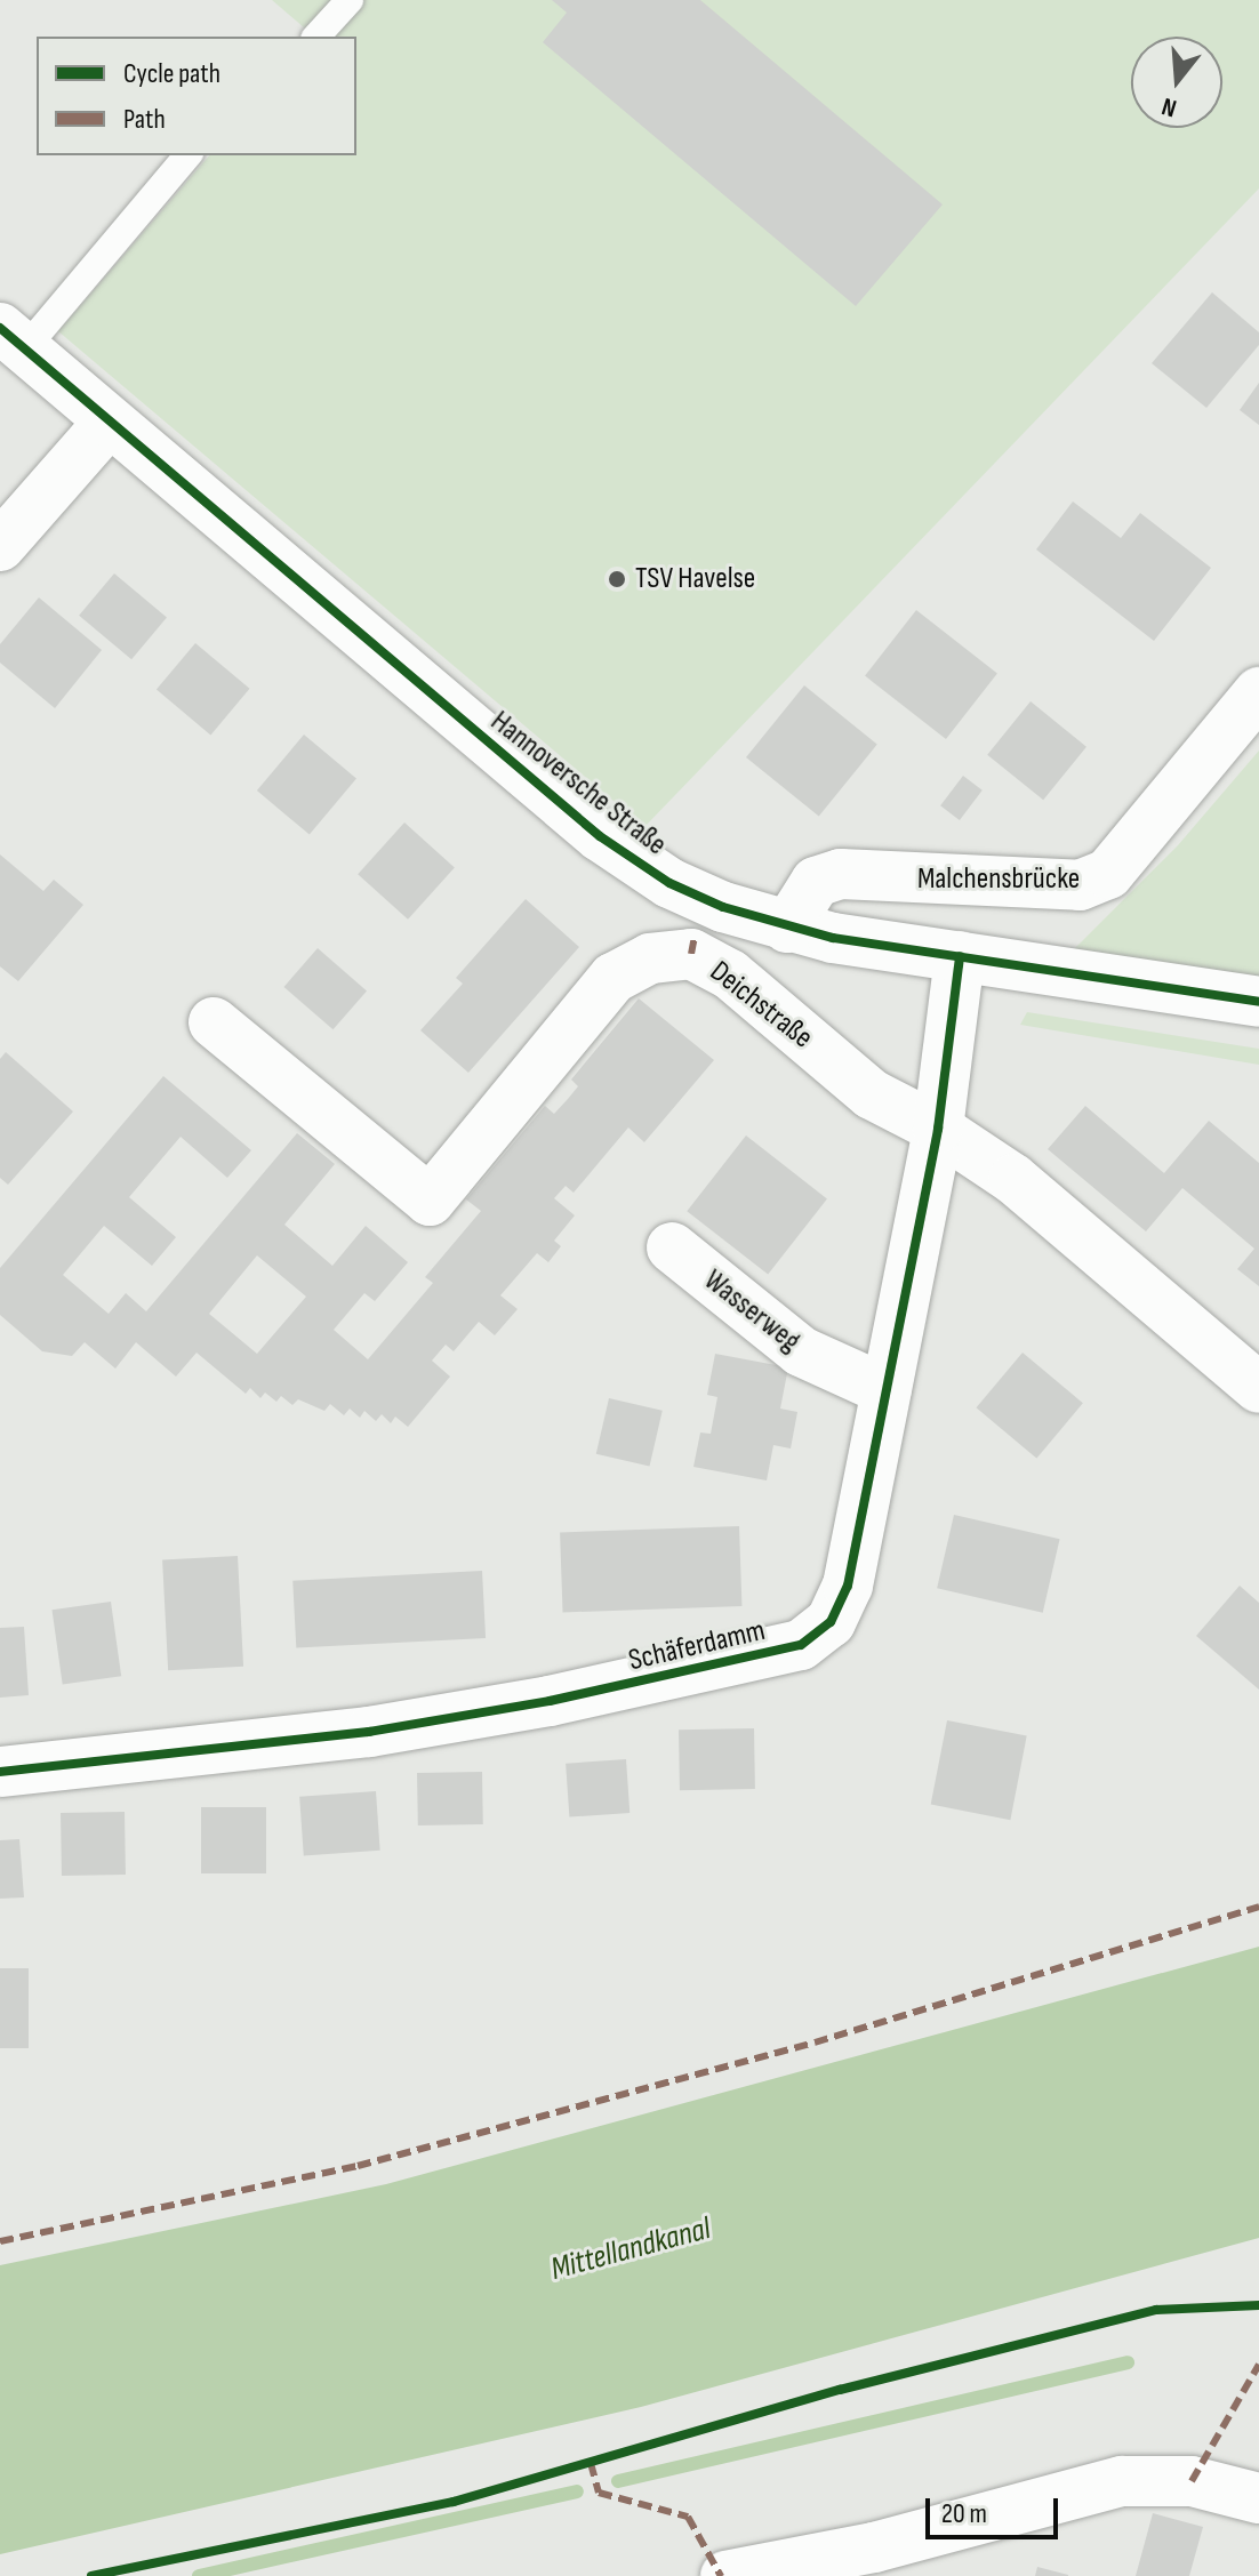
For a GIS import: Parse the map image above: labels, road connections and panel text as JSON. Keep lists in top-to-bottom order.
{
  "streets": {
    "street": [
      "Hannoversche Straße",
      "Malchensbrücke",
      "Deichstraße",
      "Wasserweg",
      "Schäferdamm"
    ]
  },
  "crossings": [
    ["Hannoversche Straße", "Malchensbrücke"],
    ["Hannoversche Straße", "Schäferdamm"],
    ["Deichstraße", "Schäferdamm"],
    ["Wasserweg", "Schäferdamm"]
  ],
  "water": ["Mittellandkanal"],
  "places": ["TSV Havelse"],
  "legend": ["Cycle path", "Path"],
  "scale_bar": "20 m",
  "north": "bottom"
}
